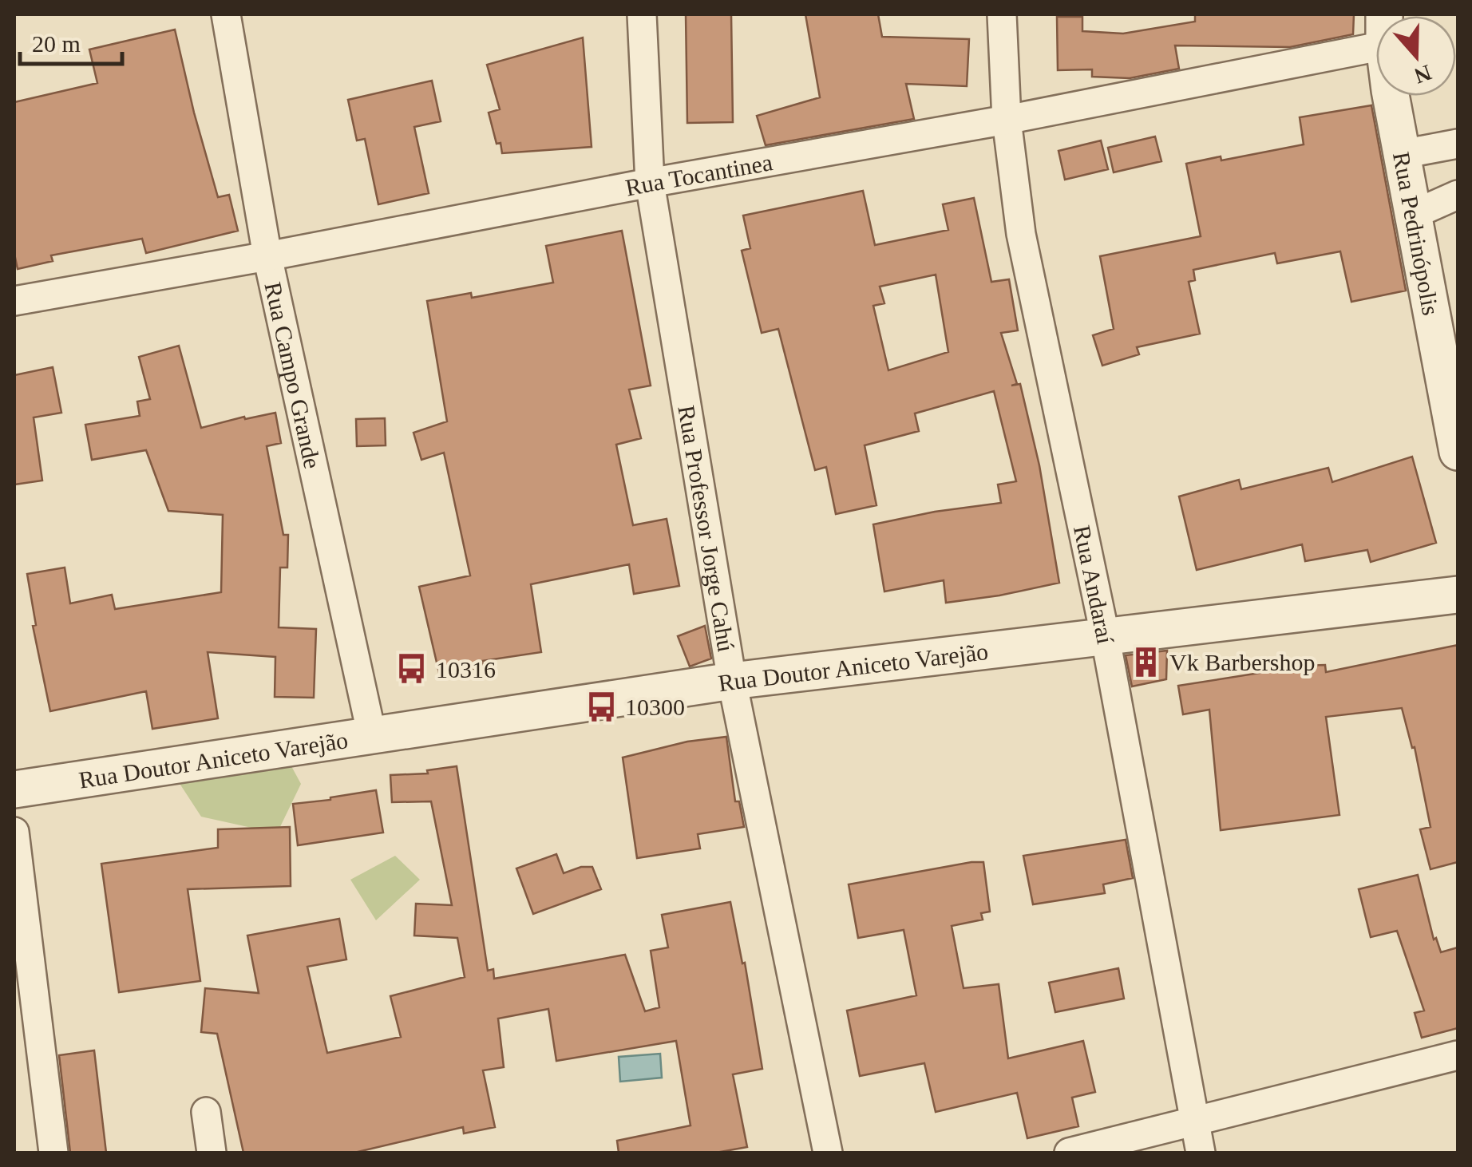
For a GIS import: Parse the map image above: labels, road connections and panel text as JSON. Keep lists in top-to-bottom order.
{
  "streets": {
    "street": [
      "Rua Tocantinea",
      "Rua Pedrinópolis",
      "Rua Campo Grande",
      "Rua Professor Jorge Cahú",
      "Rua Andaraí",
      "Rua Doutor Aniceto Varejão"
    ]
  },
  "crossings": [
    ["Rua Tocantinea", "Rua Campo Grande"],
    ["Rua Tocantinea", "Rua Professor Jorge Cahú"],
    ["Rua Tocantinea", "Rua Andaraí"],
    ["Rua Campo Grande", "Rua Doutor Aniceto Varejão"],
    ["Rua Professor Jorge Cahú", "Rua Doutor Aniceto Varejão"],
    ["Rua Andaraí", "Rua Doutor Aniceto Varejão"]
  ],
  "places": {
    "building": ["Vk Barbershop"],
    "bus stop": ["10316", "10300"]
  },
  "scale_bar": "20 m",
  "north": "bottom"
}
